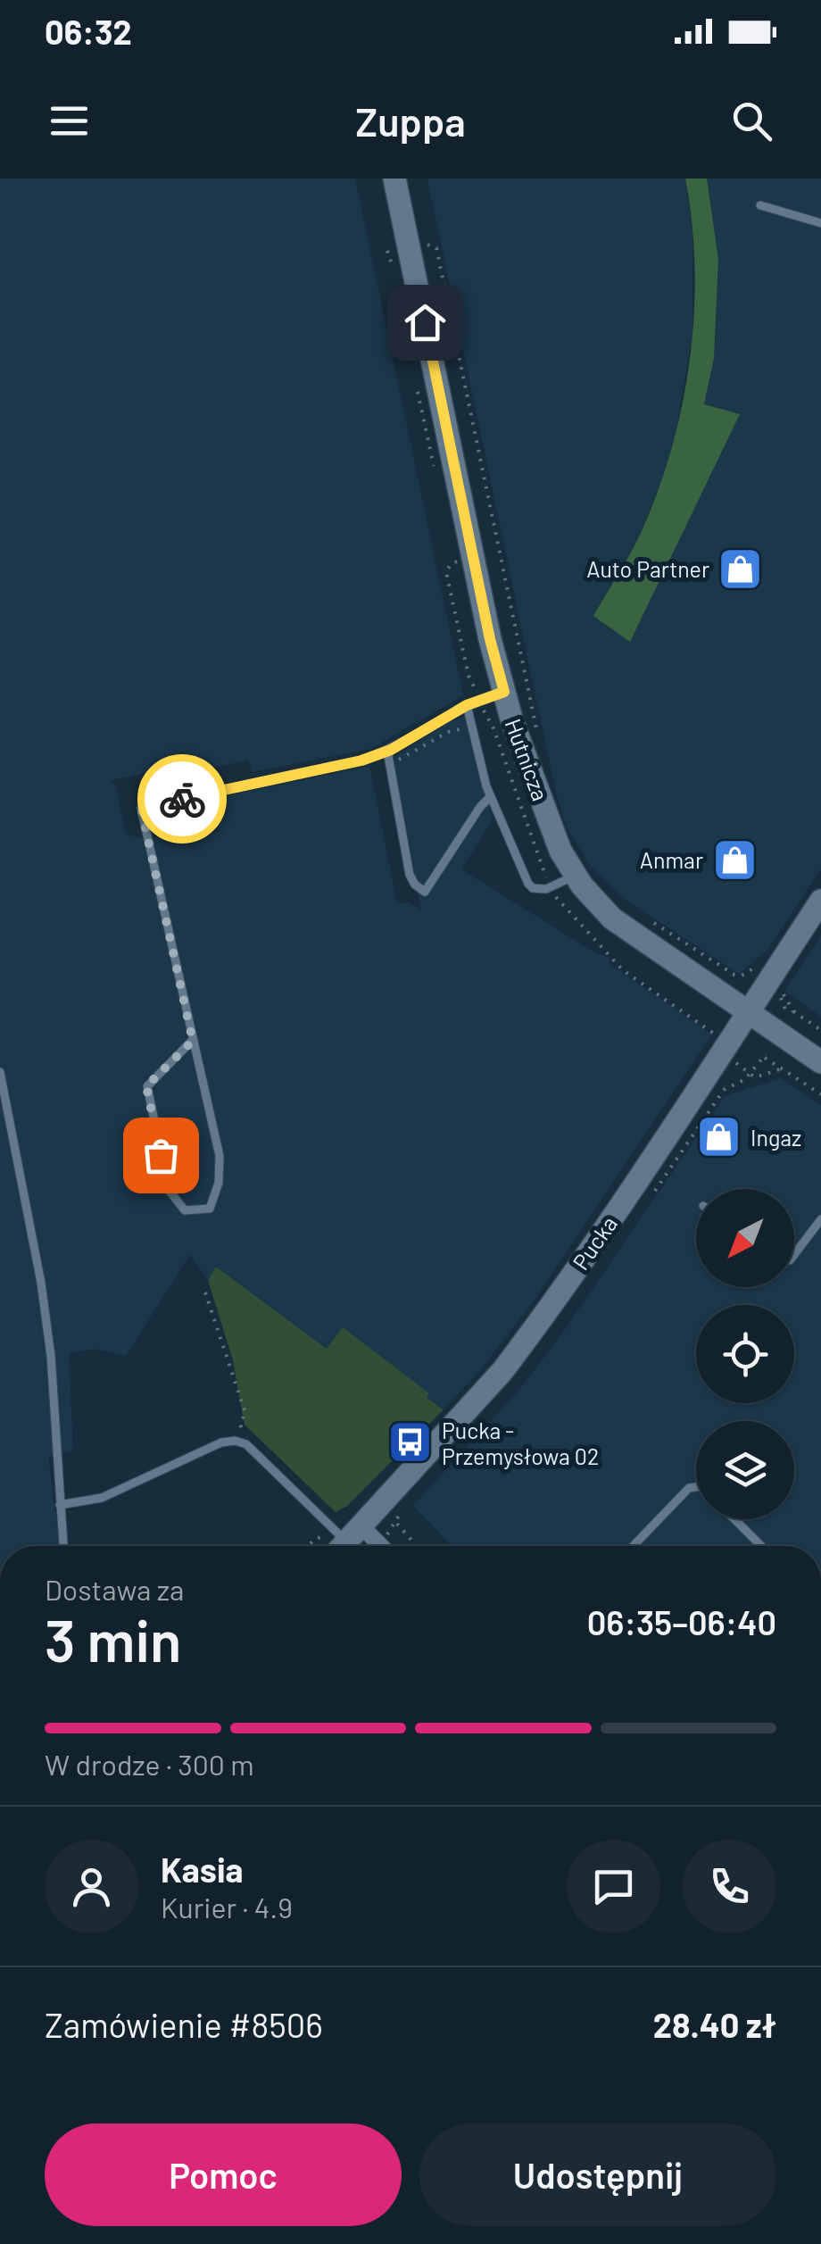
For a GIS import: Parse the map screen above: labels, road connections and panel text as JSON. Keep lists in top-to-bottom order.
{
  "streets": {
    "main road": ["Hutnicza", "Pucka"]
  },
  "crossings": [
    ["Hutnicza", "Pucka"]
  ],
  "places": {
    "shop": ["Auto Partner", "Anmar", "Ingaz"],
    "bus stop": ["Pucka - Przemysłowa 02"]
  },
  "north": "bottom left",
  "page": {
    "status": "06:32",
    "header": "Zuppa",
    "heading": ["3 min", "Dostawa za", "06:35–06:40"],
    "panel": [
      "Kasia",
      "Kurier · 4.9",
      "Zamówienie #8506",
      "28.40 zł"
    ],
    "bar": "W drodze · 300 m",
    "buttons": ["Pomoc", "Udostępnij"]
  }
}
